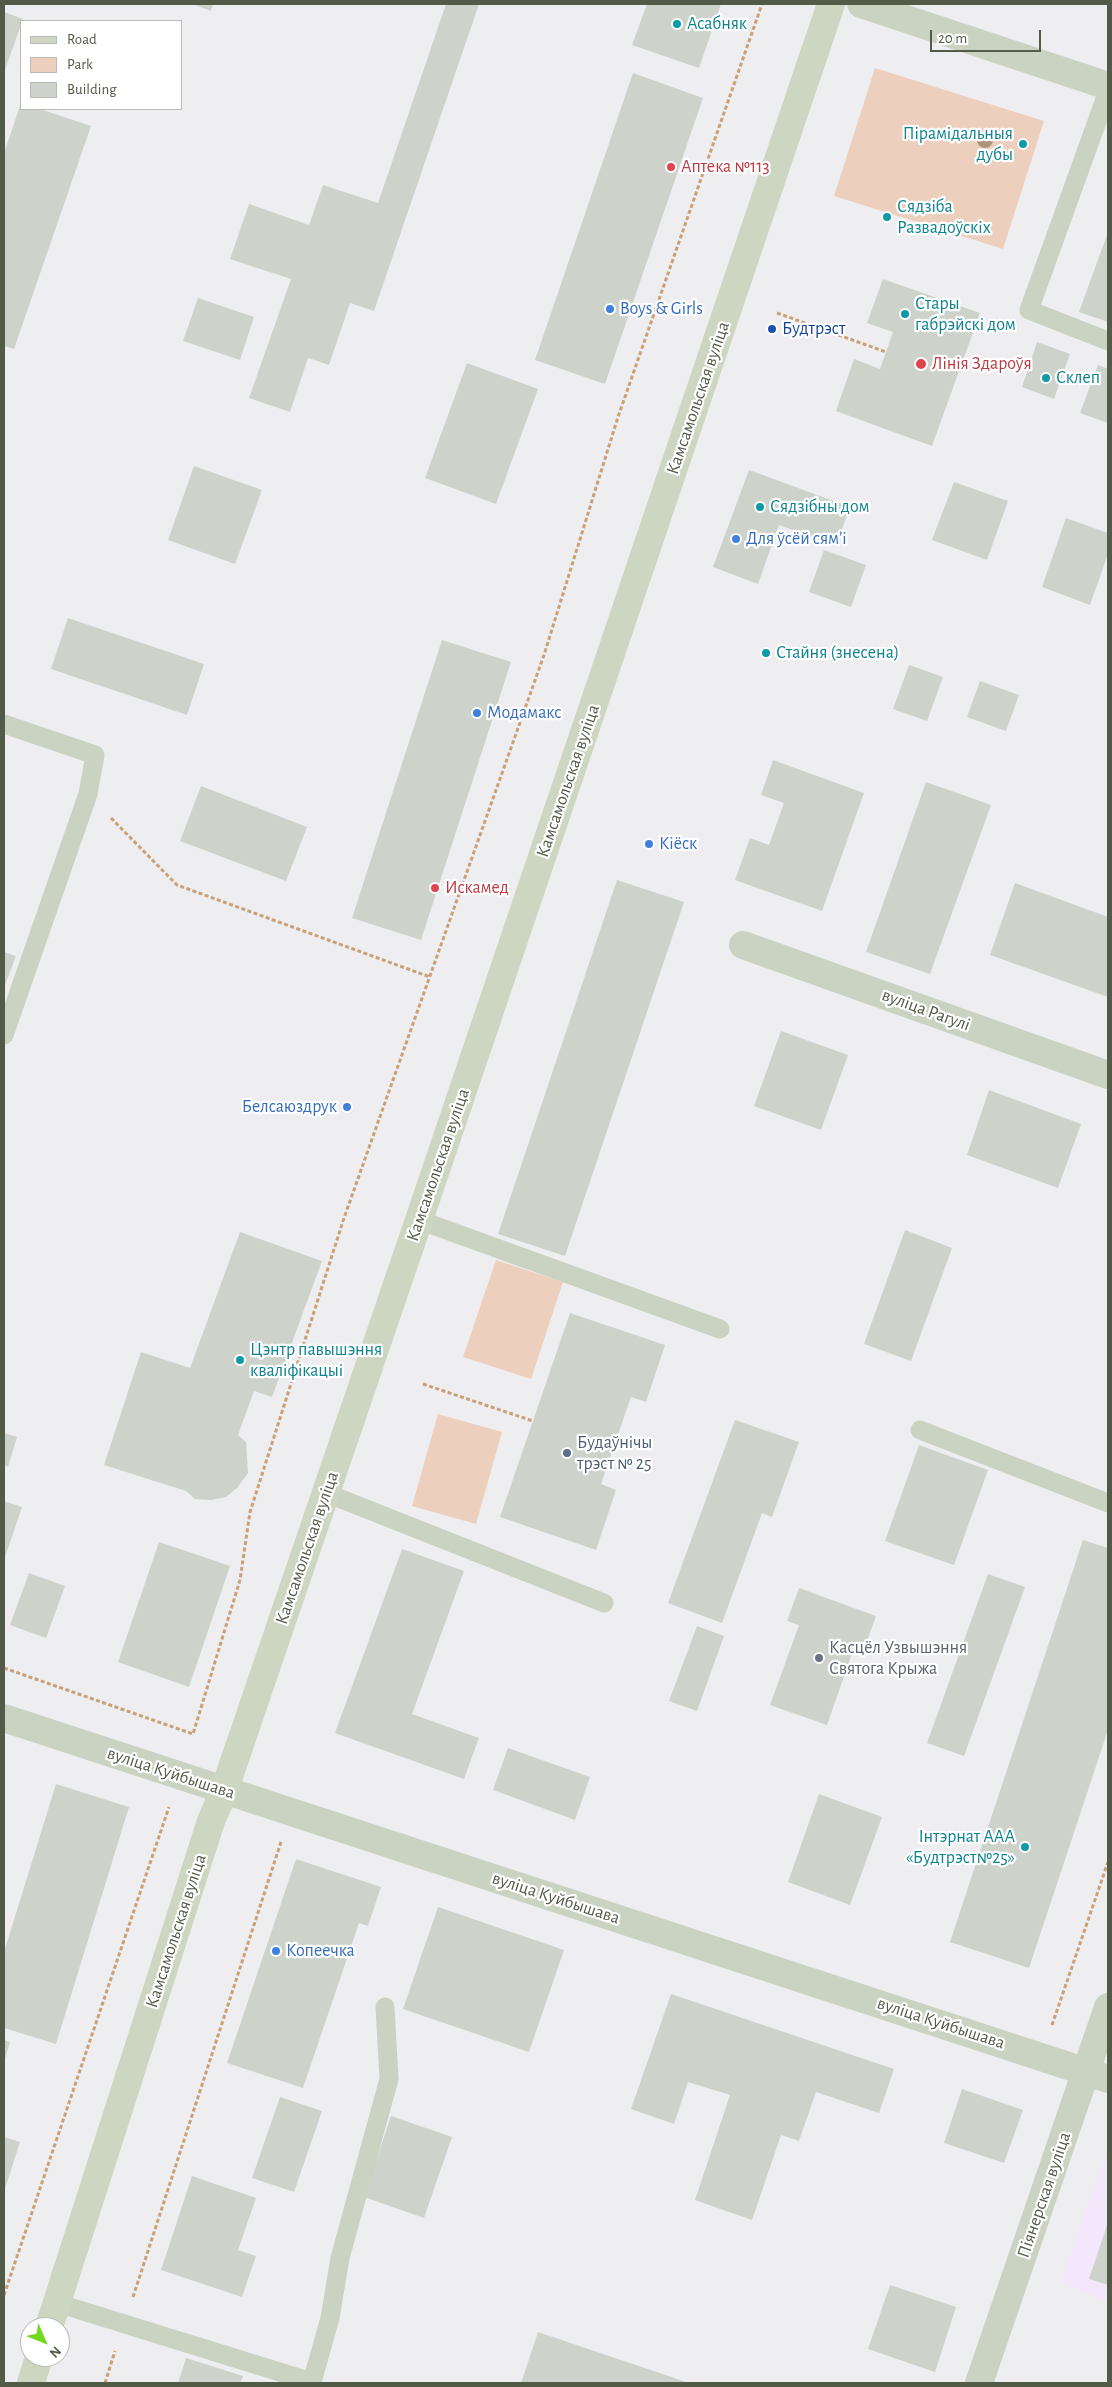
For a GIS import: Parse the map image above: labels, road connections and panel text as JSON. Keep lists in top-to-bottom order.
{
  "streets": {
    "main road": ["Камсамольская вуліца"],
    "street": ["вуліца Рагулі", "вуліца Куйбышава", "Піянерская вуліца"]
  },
  "crossings": [
    ["Камсамольская вуліца", "вуліца Куйбышава"],
    ["вуліца Куйбышава", "Піянерская вуліца"]
  ],
  "places": [
    "Асабняк",
    "Пірамідальныя дубы",
    "Аптека №113",
    "Сядзіба Развадоўскіх",
    "Boys & Girls",
    "Стары габрэйскі дом",
    "Будтрэст",
    "Лінія Здароўя",
    "Склеп",
    "Сядзібны дом",
    "Для ўсёй сямʼі",
    "Стайня (знесена)",
    "Модамакс",
    "Кіёск",
    "Искамед",
    "Белсаюздрук",
    "Цэнтр павышэння кваліфікацыі",
    "Будаўнічы трэст № 25",
    "Касцёл Узвышэння Святога Крыжа",
    "Інтэрнат ААА «Будтрэст№25»",
    "Копеечка"
  ],
  "legend": ["Road", "Park", "Building"],
  "scale_bar": "20 m",
  "north": "bottom right"
}
